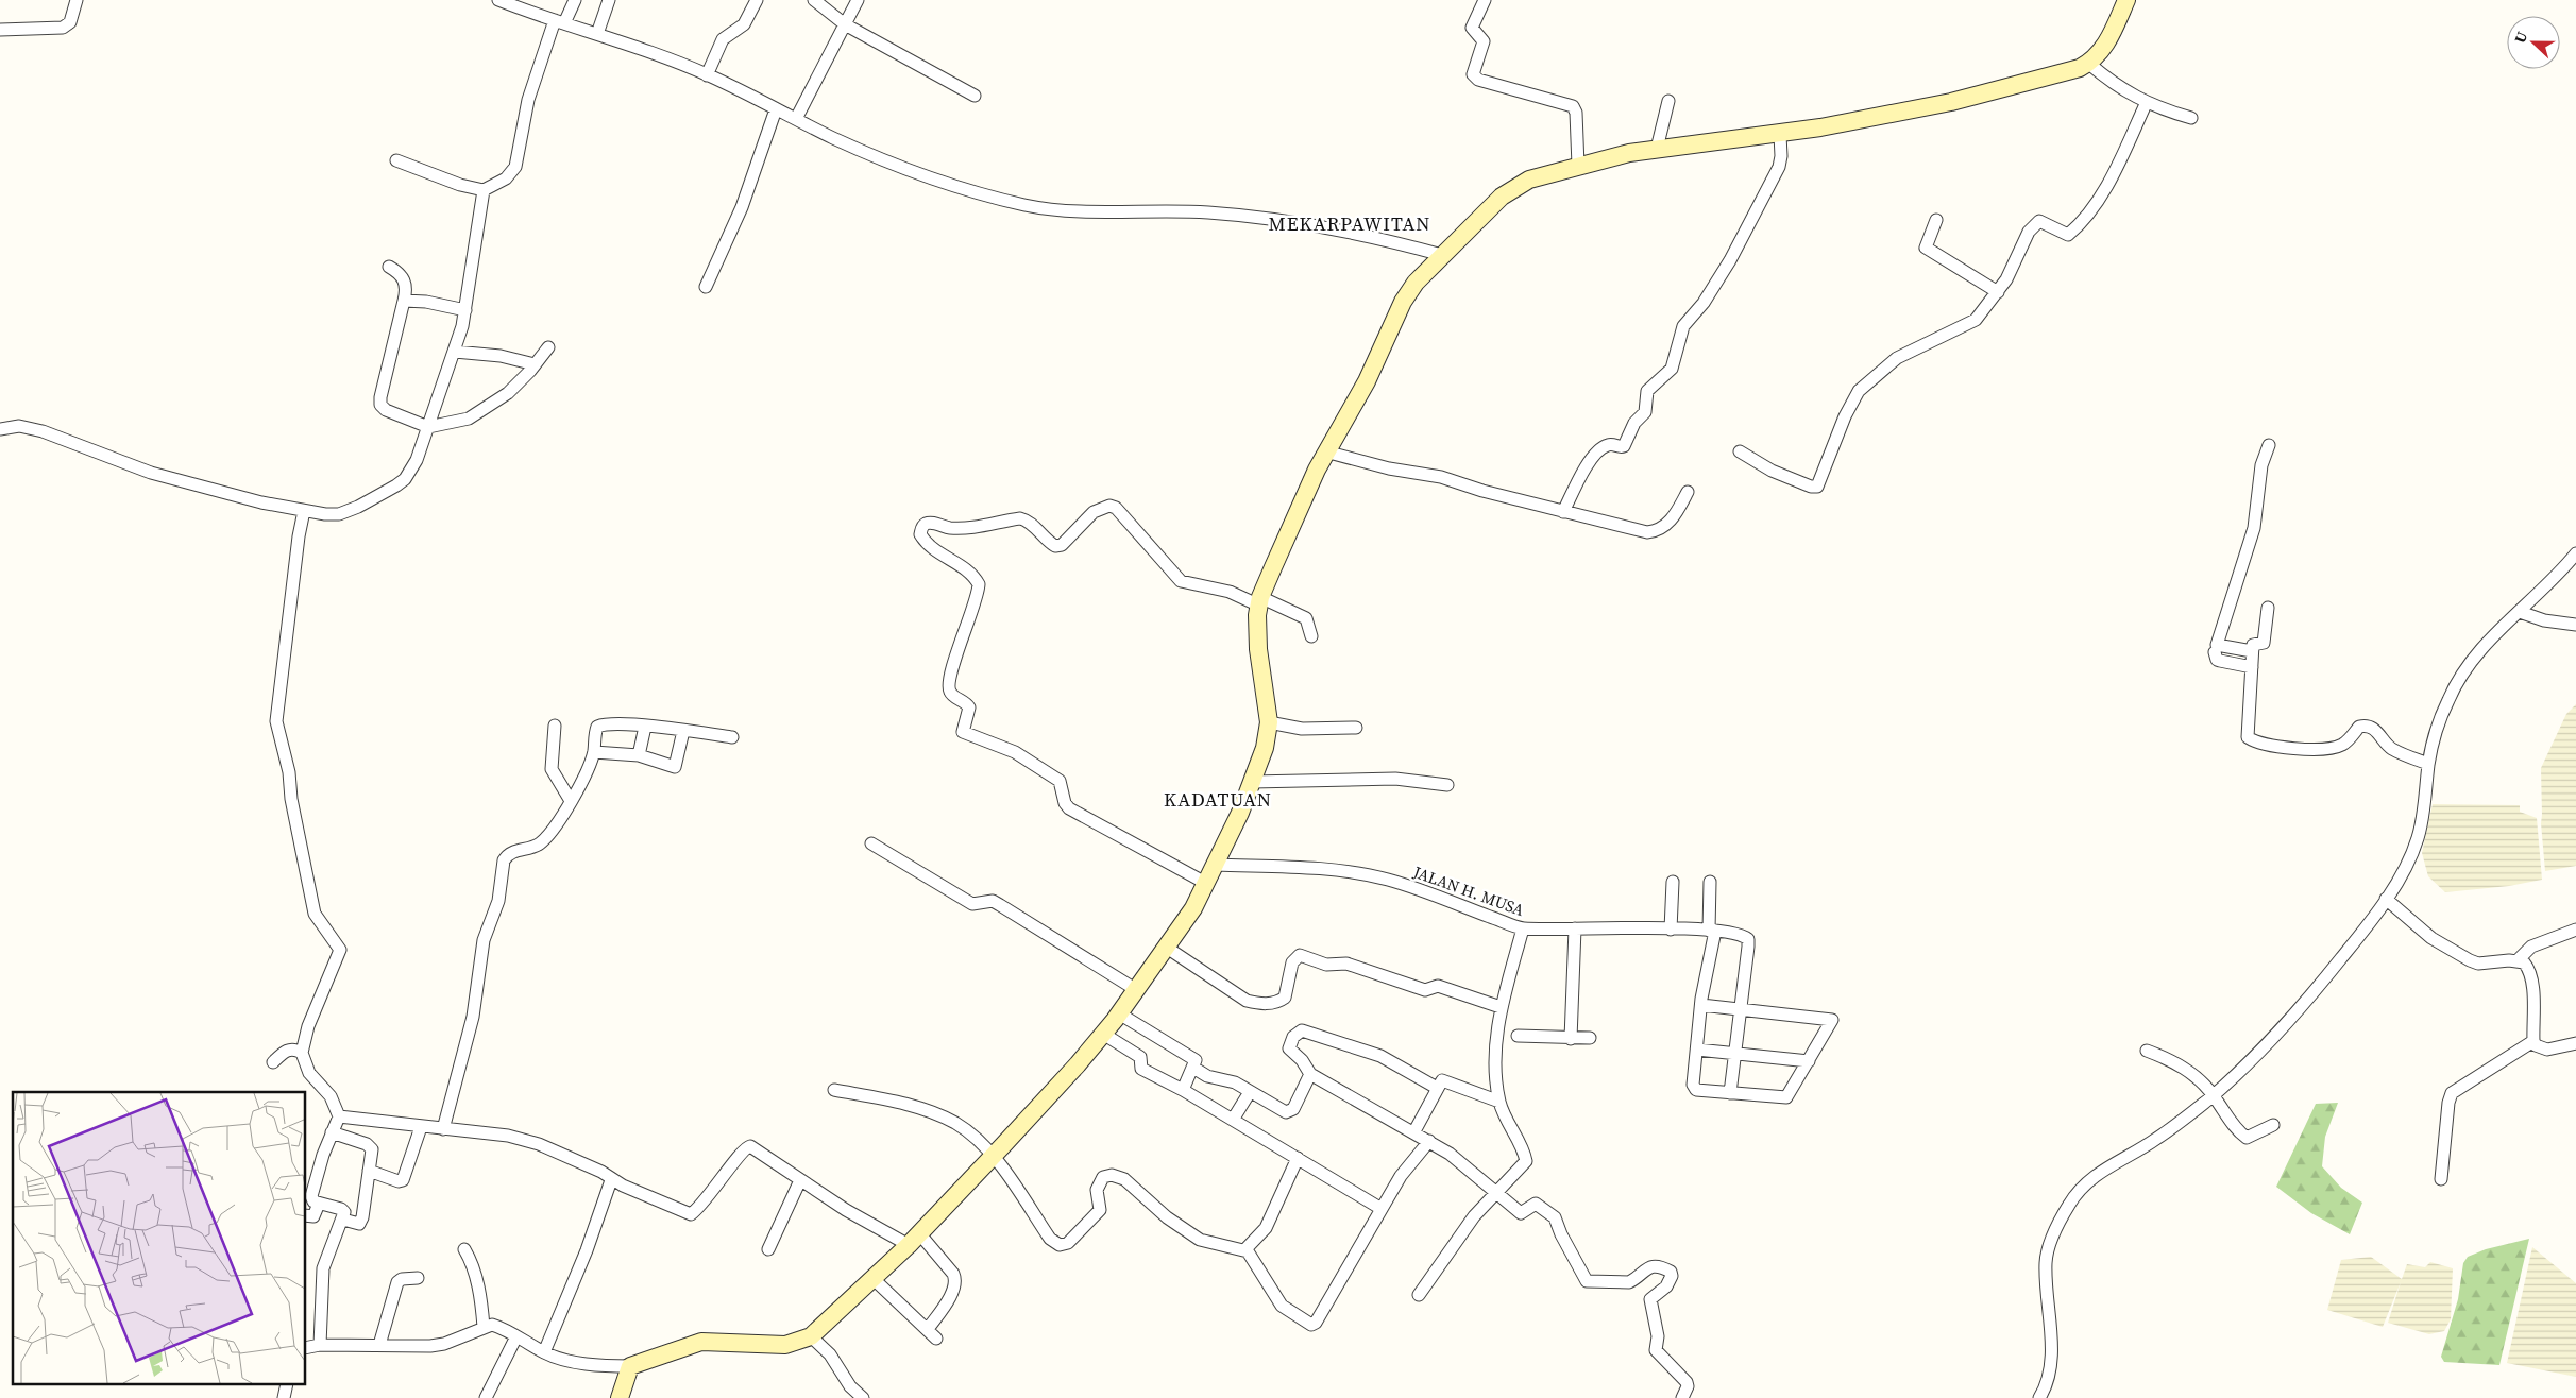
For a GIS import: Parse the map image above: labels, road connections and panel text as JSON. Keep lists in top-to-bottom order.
{
  "streets": {
    "street": ["JALAN H. MUSA"]
  },
  "districts": ["MEKARPAWITAN", "KADATUAN"],
  "north": "left"
}
